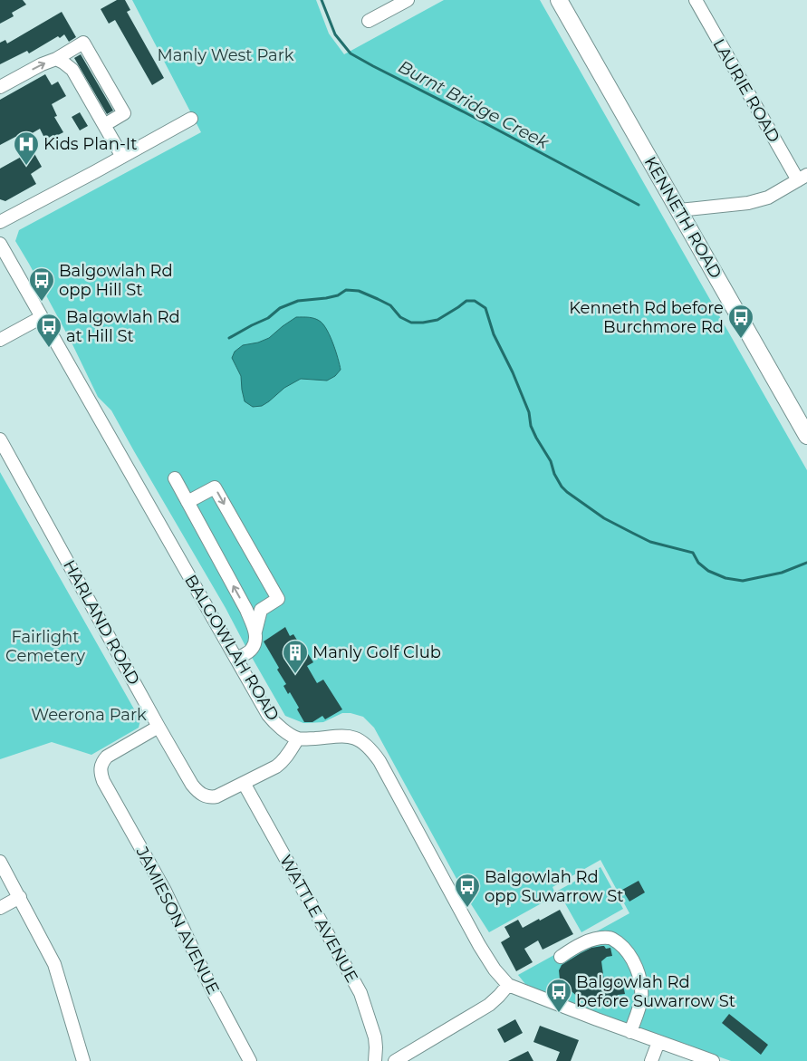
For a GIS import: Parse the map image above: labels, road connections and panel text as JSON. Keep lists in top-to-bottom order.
{
  "streets": {
    "main road": ["KENNETH ROAD"],
    "street": [
      "LAURIE ROAD",
      "HARLAND ROAD",
      "BALGOWLAH ROAD",
      "WATTLE AVENUE",
      "JAMIESON AVENUE"
    ]
  },
  "crossings": [
    ["HARLAND ROAD", "BALGOWLAH ROAD"],
    ["HARLAND ROAD", "WATTLE AVENUE"],
    ["HARLAND ROAD", "JAMIESON AVENUE"]
  ],
  "water": ["Burnt Bridge Creek"],
  "parks": ["Manly West Park", "Fairlight Cemetery", "Weerona Park"],
  "places": {
    "hospital": ["Kids Plan-It"],
    "bus stop": [
      "Balgowlah Rd opp Hill St",
      "Kenneth Rd before Burchmore Rd",
      "Balgowlah Rd at Hill St",
      "Balgowlah Rd opp Suwarrow St",
      "Balgowlah Rd before Suwarrow St"
    ],
    "building": ["Manly Golf Club"]
  }
}
